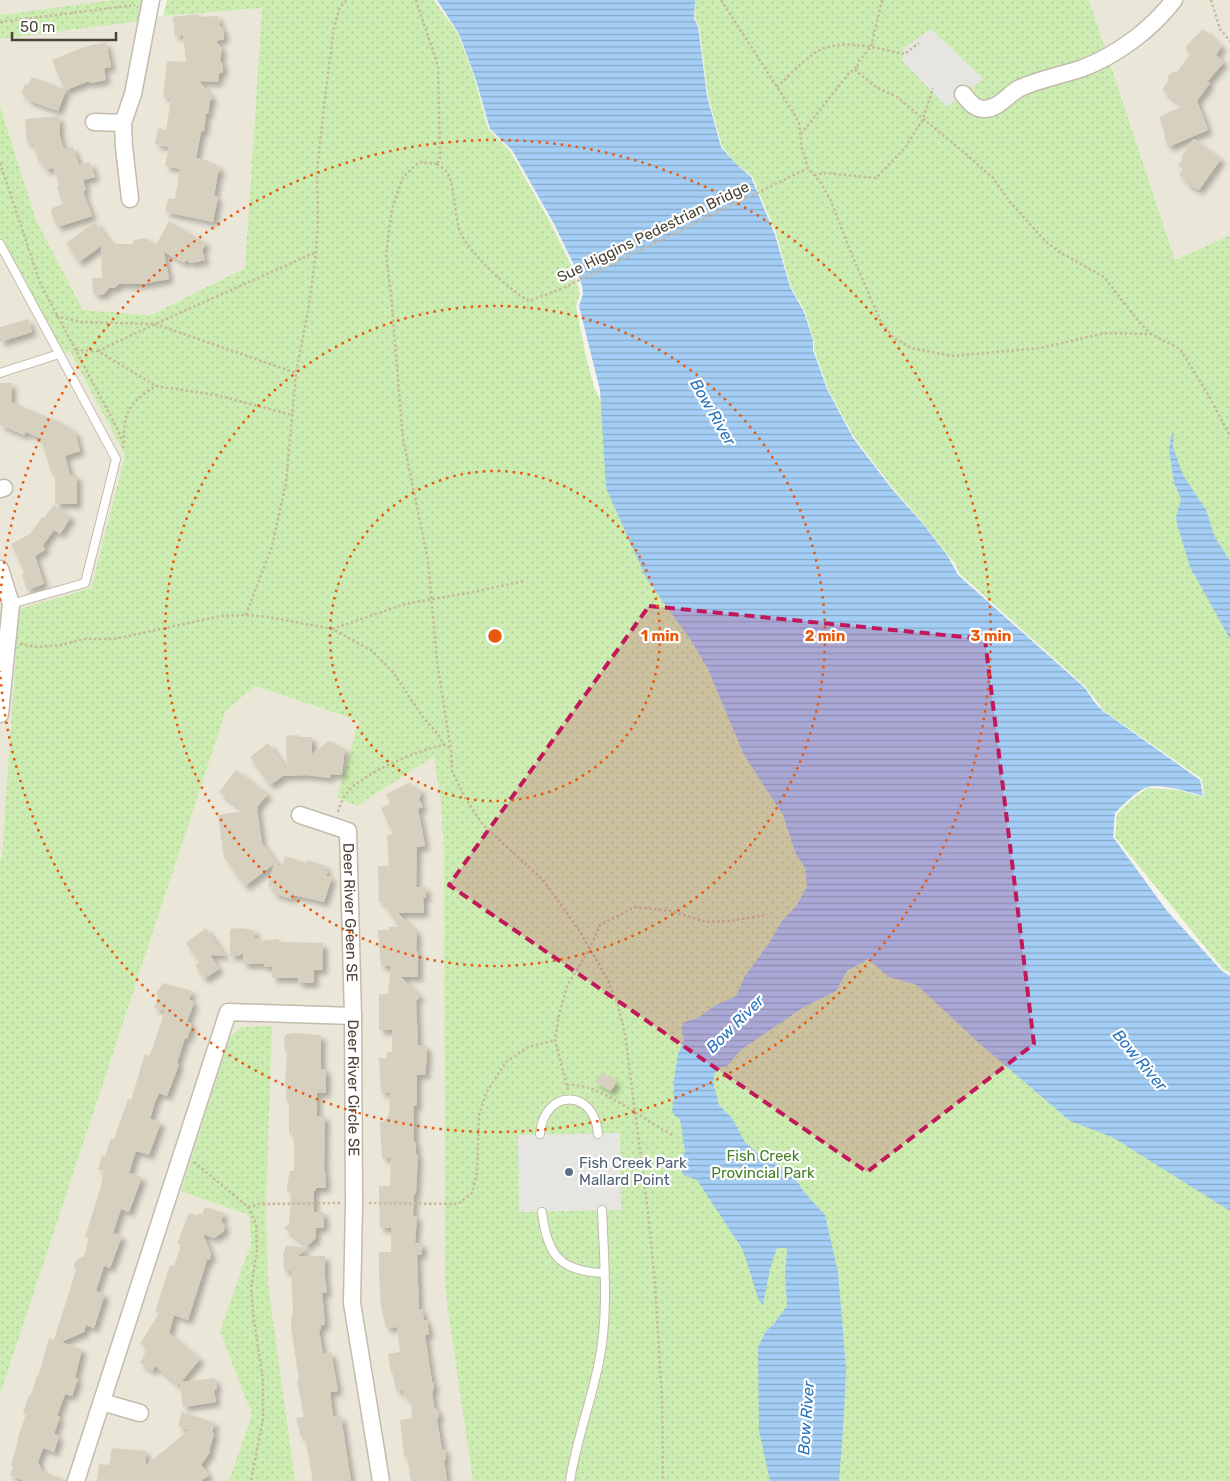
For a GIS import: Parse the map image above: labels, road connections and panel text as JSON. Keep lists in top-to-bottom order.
{
  "streets": {
    "street": ["Deer River Green SE", "Deer River Circle SE"],
    "path": ["Sue Higgins Pedestrian Bridge"]
  },
  "crossings": [
    ["Deer River Green SE", "Deer River Circle SE"]
  ],
  "water": ["Bow River"],
  "parks": ["Fish Creek Provincial Park"],
  "places": ["Fish Creek Park Mallard Point"],
  "scale_bar": "50 m",
  "rings": ["1 min", "2 min", "3 min"]
}
